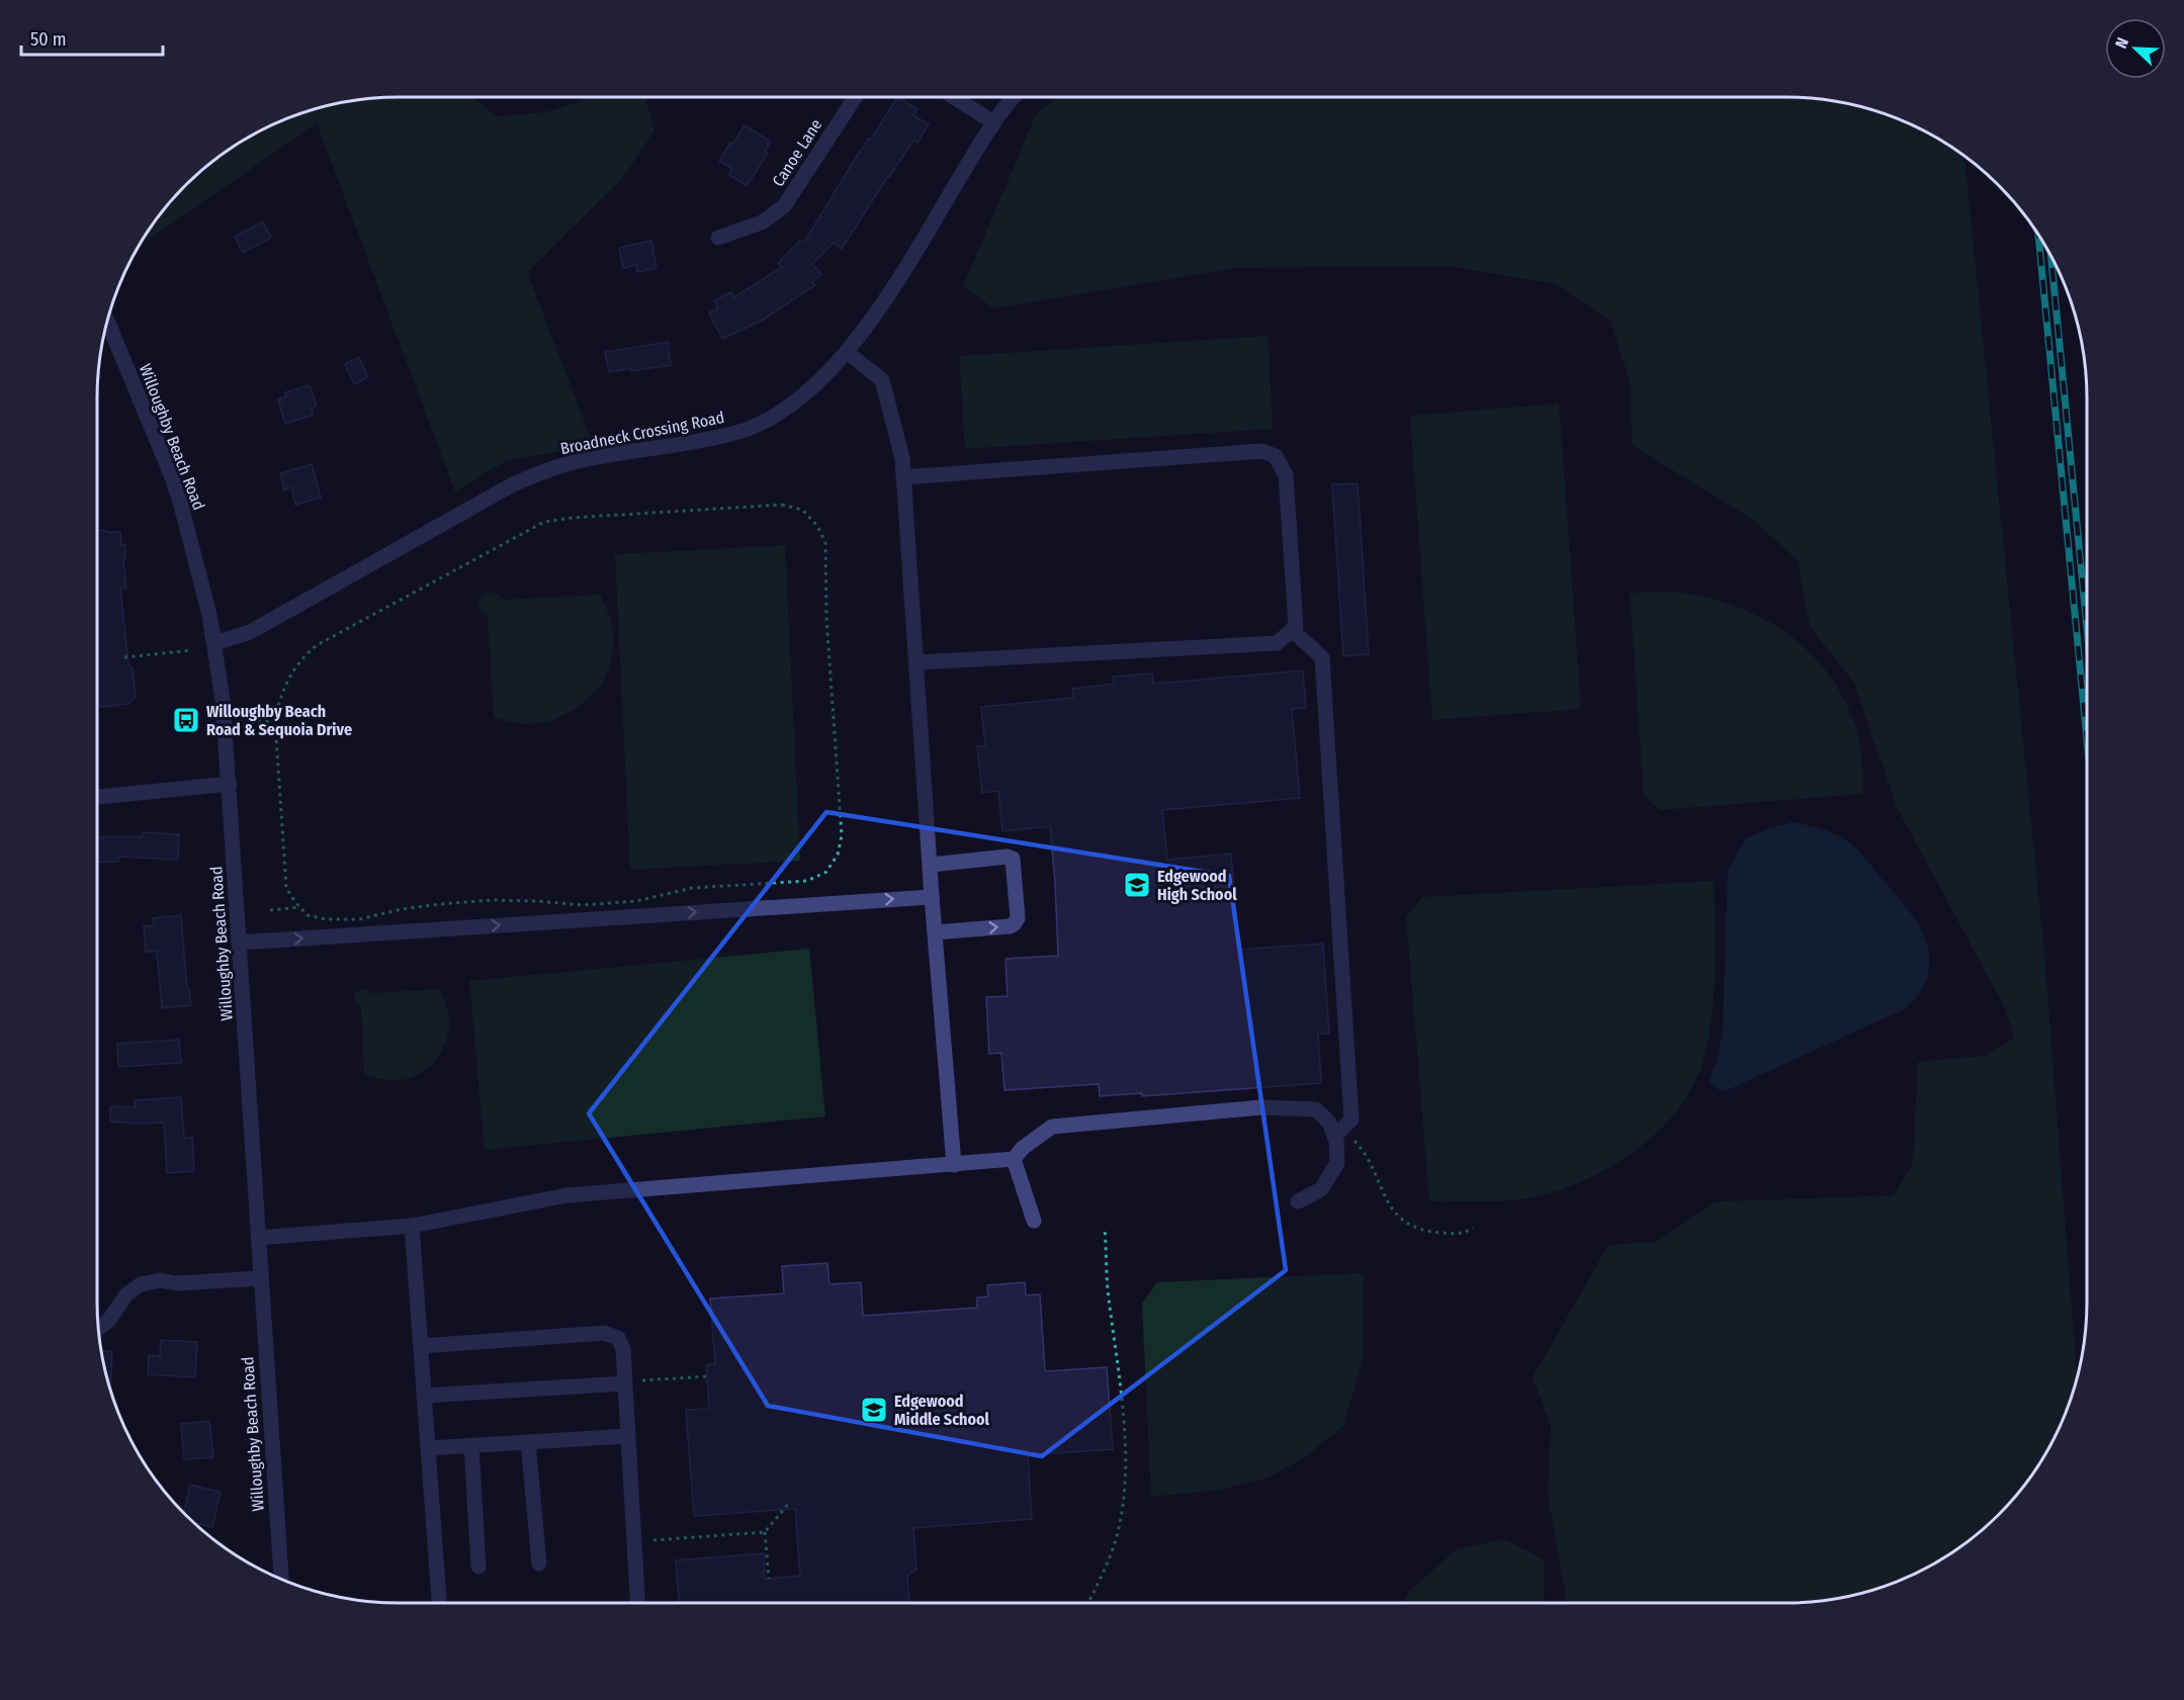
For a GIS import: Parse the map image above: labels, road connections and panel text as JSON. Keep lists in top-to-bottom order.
{
  "streets": {
    "street": ["Canoe Lane", "Broadneck Crossing Road", "Willoughby Beach Road"]
  },
  "crossings": [
    ["Broadneck Crossing Road", "Willoughby Beach Road"]
  ],
  "places": {
    "bus stop": ["Willoughby Beach Road & Sequoia Drive"],
    "school or university": ["Edgewood High School", "Edgewood Middle School"]
  },
  "scale_bar": "50 m",
  "north": "top left"
}
